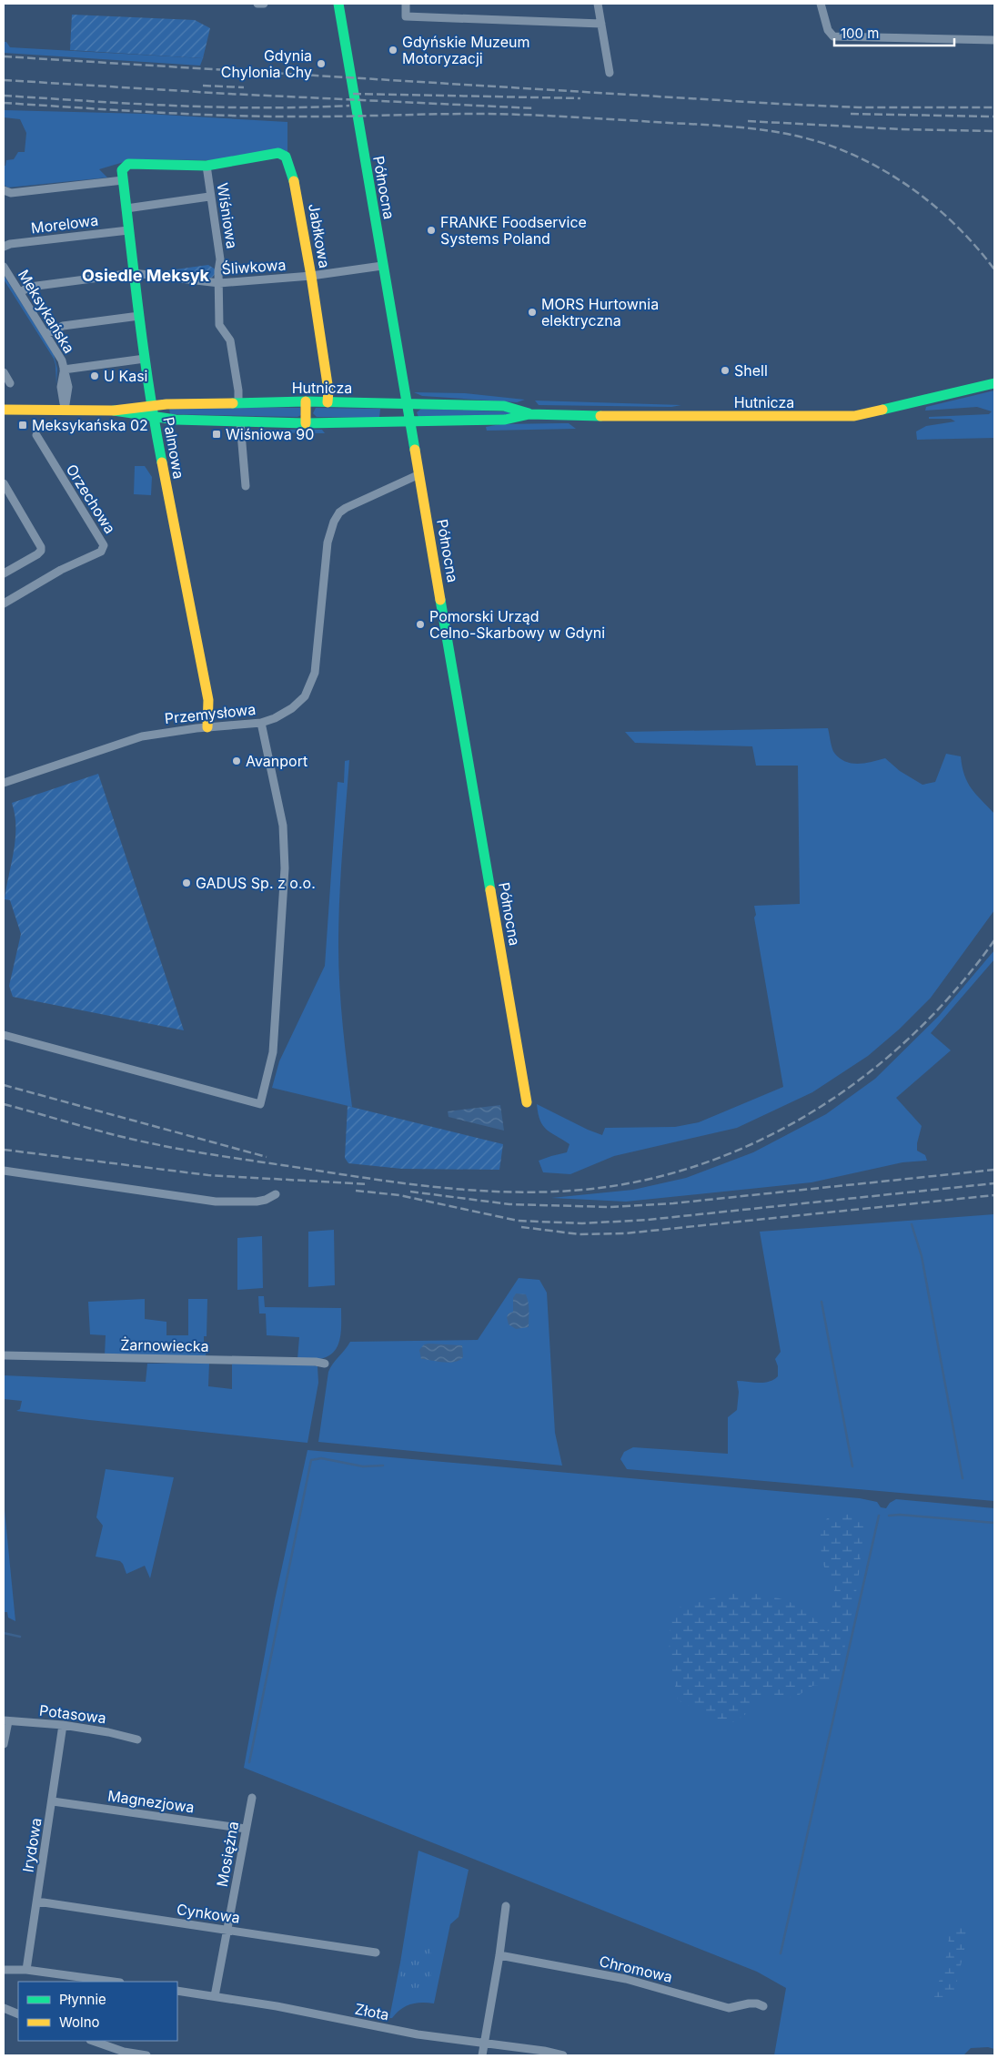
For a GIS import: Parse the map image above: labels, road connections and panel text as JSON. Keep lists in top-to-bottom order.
{
  "streets": {
    "street": [
      "Północna",
      "Wiśniowa",
      "Morelowa",
      "Jabłkowa",
      "Śliwkowa",
      "Meksykańska",
      "Hutnicza",
      "Palmowa",
      "Orzechowa",
      "Przemysłowa",
      "Żarnowiecka",
      "Potasowa",
      "Magnezjowa",
      "Irydowa",
      "Mosiężna",
      "Cynkowa",
      "Chromowa",
      "Złota"
    ]
  },
  "crossings": [
    ["Północna", "Śliwkowa"],
    ["Północna", "Hutnicza"],
    ["Północna", "Przemysłowa"],
    ["Wiśniowa", "Jabłkowa"],
    ["Wiśniowa", "Śliwkowa"],
    ["Wiśniowa", "Hutnicza"],
    ["Morelowa", "Palmowa"],
    ["Jabłkowa", "Śliwkowa"],
    ["Jabłkowa", "Hutnicza"],
    ["Jabłkowa", "Palmowa"],
    ["Śliwkowa", "Meksykańska"],
    ["Śliwkowa", "Palmowa"],
    ["Meksykańska", "Hutnicza"],
    ["Hutnicza", "Palmowa"],
    ["Palmowa", "Przemysłowa"],
    ["Potasowa", "Irydowa"],
    ["Magnezjowa", "Irydowa"],
    ["Magnezjowa", "Mosiężna"],
    ["Irydowa", "Cynkowa"],
    ["Mosiężna", "Cynkowa"],
    ["Mosiężna", "Złota"]
  ],
  "districts": ["Osiedle Meksyk"],
  "places": {
    "other": [
      "Gdyńskie Muzeum Motoryzacji",
      "Gdynia Chylonia Chy",
      "FRANKE Foodservice Systems Poland",
      "MORS Hurtownia elektryczna",
      "Shell",
      "U Kasi",
      "Pomorski Urząd Celno-Skarbowy w Gdyni",
      "Avanport",
      "GADUS Sp. z o.o."
    ],
    "transit": ["Meksykańska 02", "Wiśniowa 90"]
  },
  "legend": ["Płynnie", "Wolno"],
  "scale_bar": "100 m"
}
